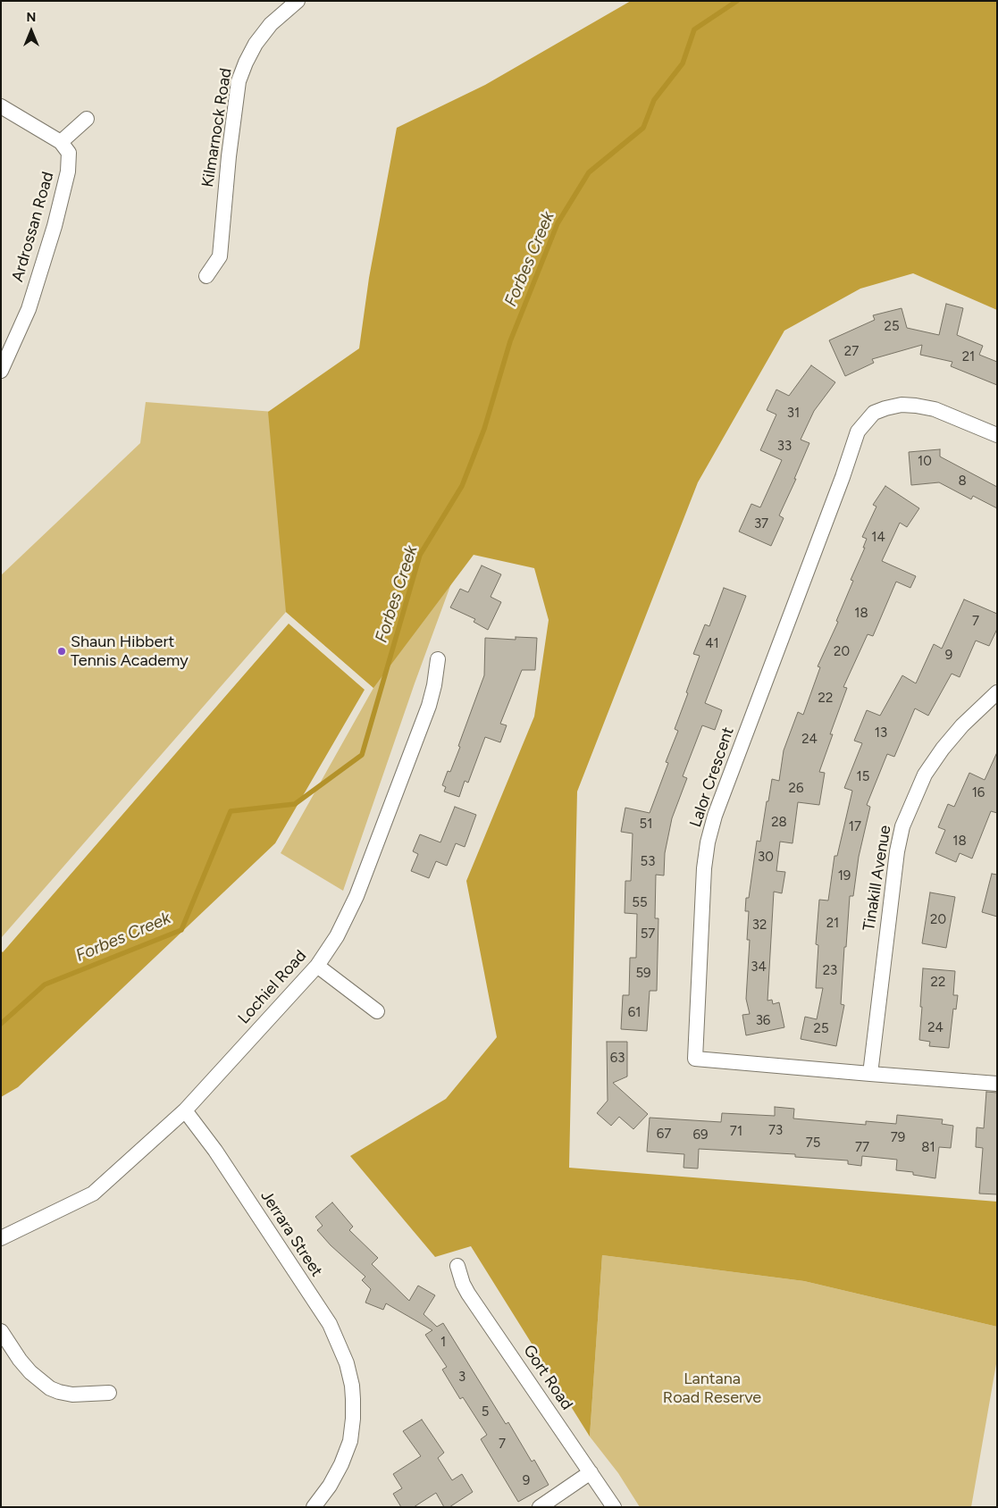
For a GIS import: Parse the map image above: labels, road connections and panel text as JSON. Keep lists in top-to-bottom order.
{
  "streets": {
    "street": [
      "Kilmarnock Road",
      "Ardrossan Road",
      "Lalor Crescent",
      "Tinakill Avenue",
      "Lochiel Road",
      "Jerrara Street",
      "Gort Road"
    ]
  },
  "crossings": [
    ["Lalor Crescent", "Tinakill Avenue"],
    ["Lochiel Road", "Jerrara Street"]
  ],
  "water": ["Forbes Creek"],
  "parks": ["Lantana Road Reserve"],
  "places": ["Shaun Hibbert Tennis Academy"],
  "house_numbers": [
    "25",
    "27",
    "21",
    "31",
    "33",
    "10",
    "8",
    "37",
    "14",
    "18",
    "7",
    "41",
    "20",
    "9",
    "22",
    "13",
    "24",
    "15",
    "26",
    "16",
    "28",
    "51",
    "17",
    "18",
    "30",
    "53",
    "19",
    "55",
    "20",
    "21",
    "32",
    "57",
    "34",
    "23",
    "59",
    "22",
    "61",
    "36",
    "24",
    "25",
    "63",
    "73",
    "71",
    "67",
    "69",
    "79",
    "75",
    "77",
    "81",
    "1",
    "3",
    "5",
    "7",
    "9"
  ],
  "north": "top"
}
